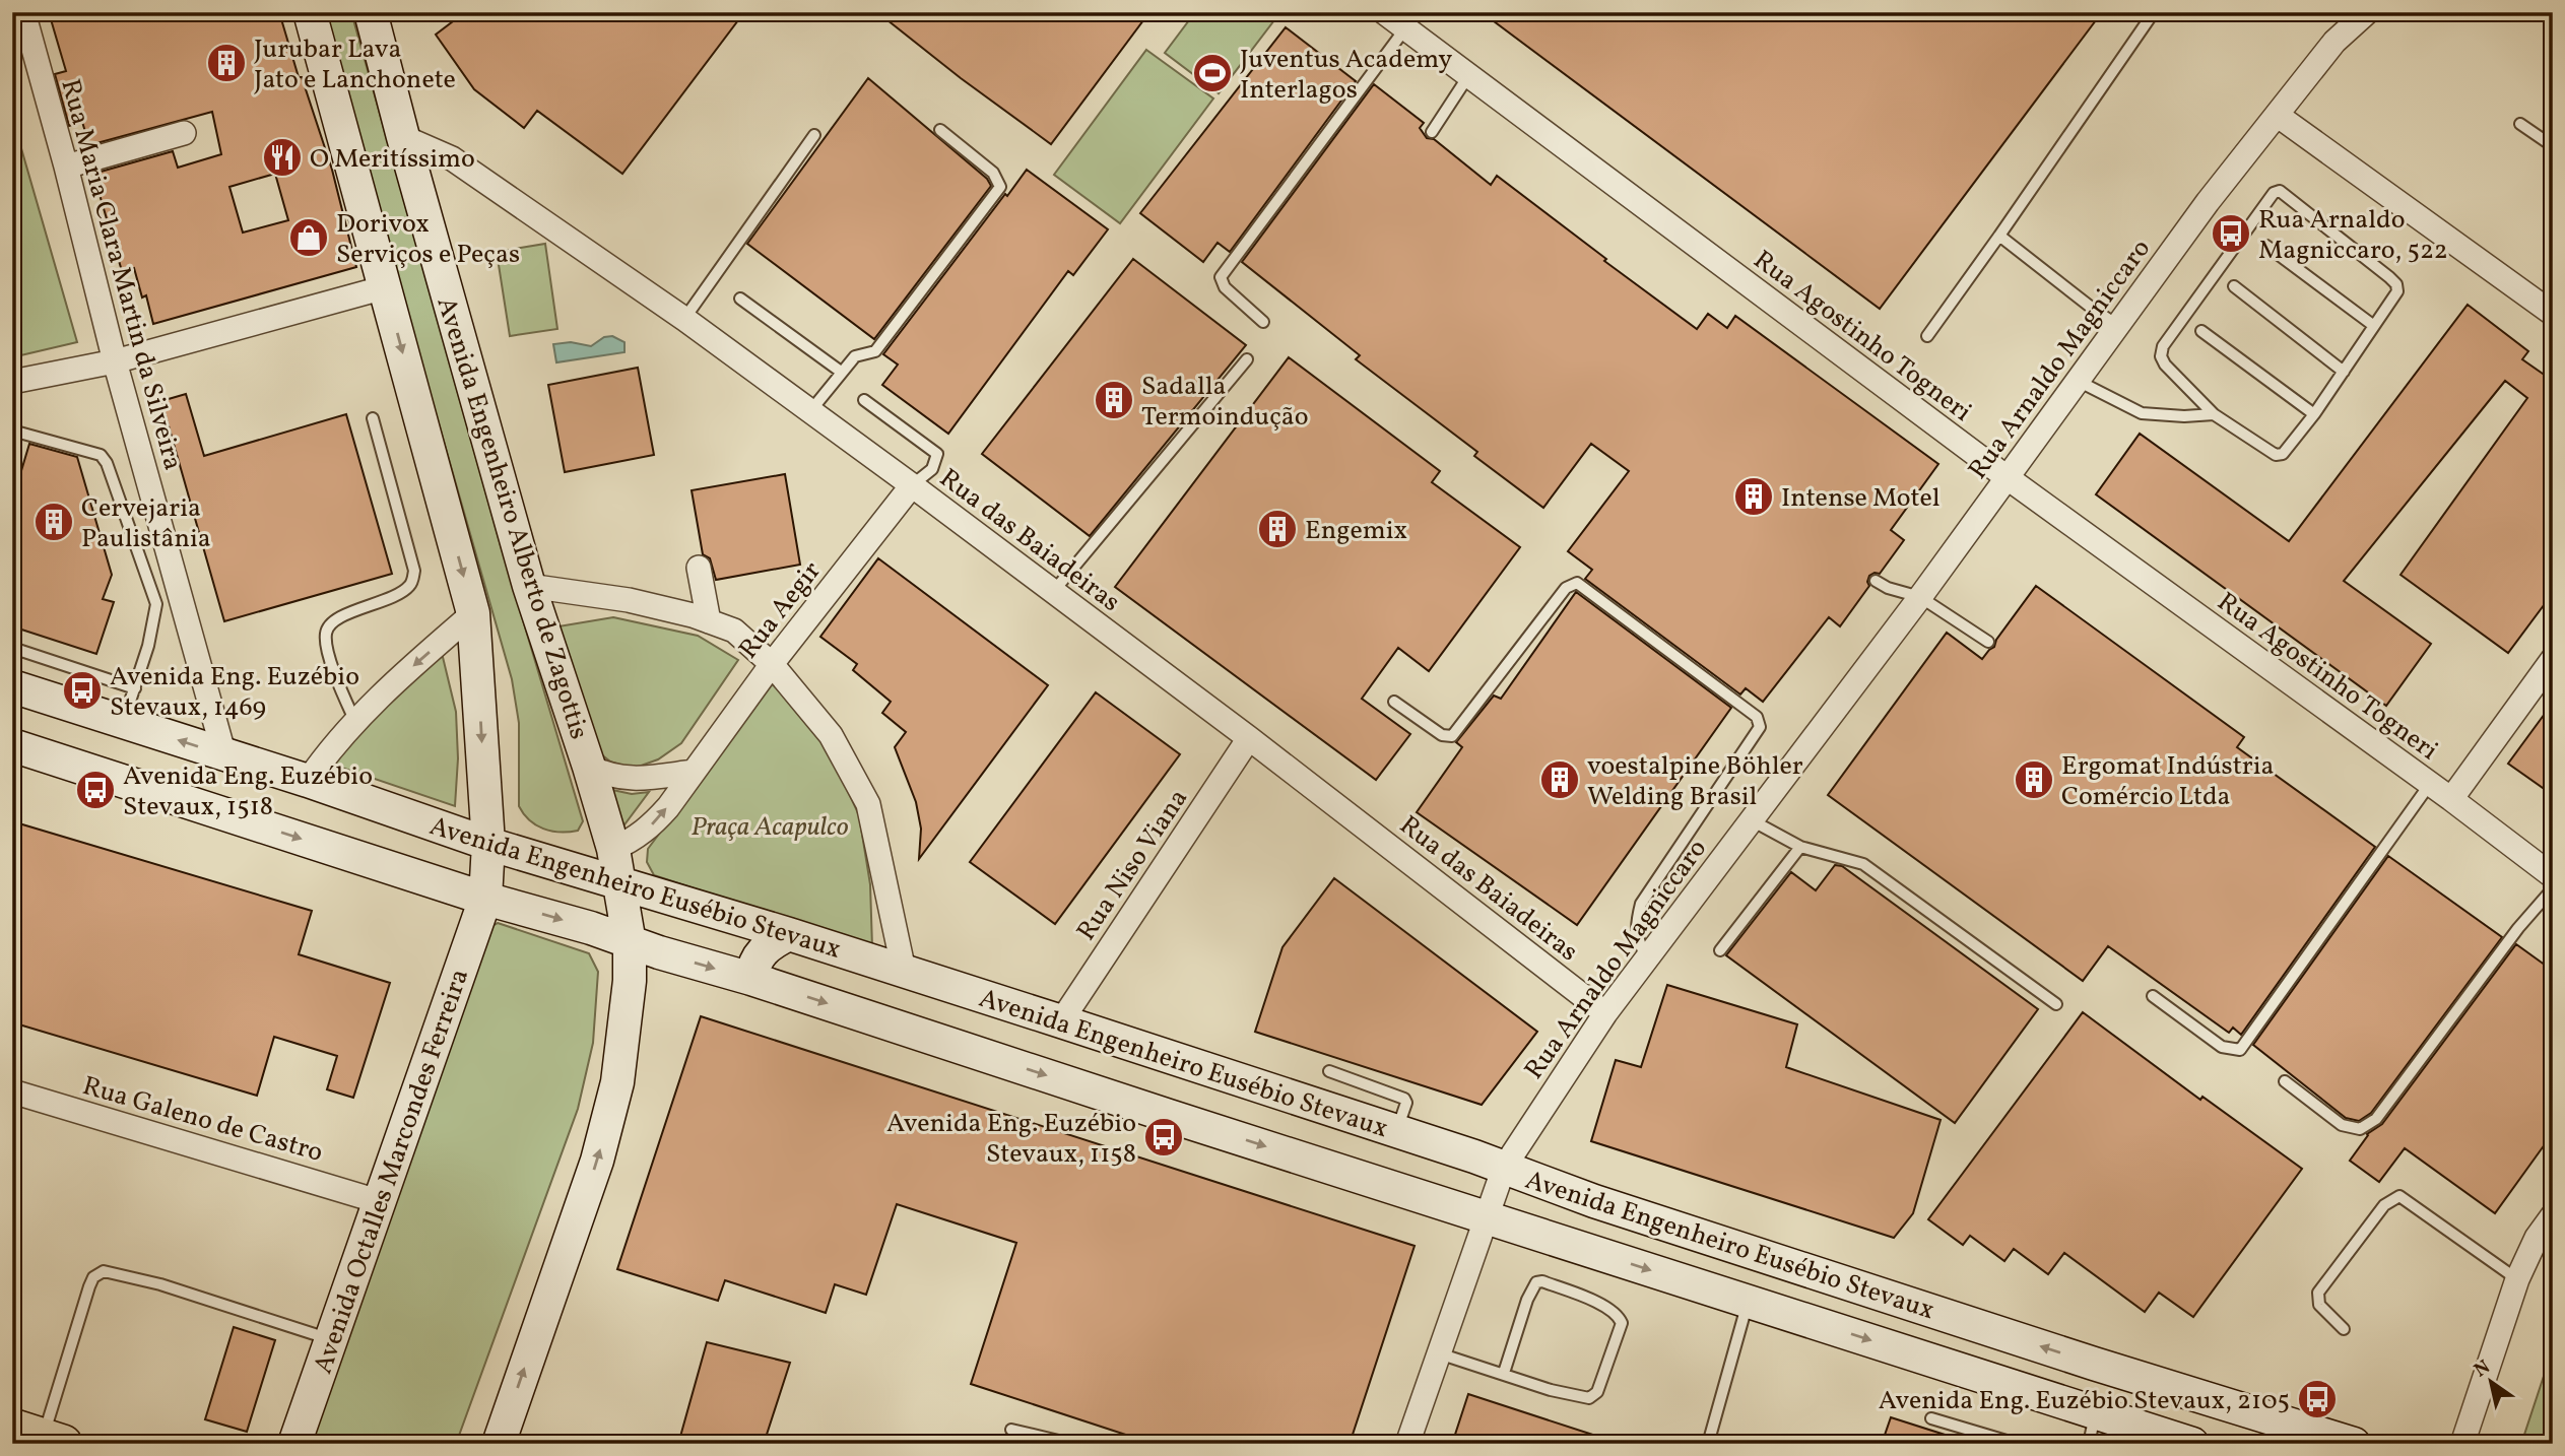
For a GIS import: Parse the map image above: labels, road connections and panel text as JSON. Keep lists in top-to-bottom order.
{
  "streets": {
    "main road": ["Avenida Engenheiro Alberto de Zagottis", "Avenida Engenheiro Eusébio Stevaux", "Avenida Octalles Marcondes Ferreira"],
    "street": [
      "Rua Maria Clara Martin da Silveira",
      "Rua Agostinho Togneri",
      "Rua Arnaldo Magniccaro",
      "Rua das Baiadeiras",
      "Rua Aegir",
      "Rua Niso Viana",
      "Rua Galeno de Castro"
    ]
  },
  "crossings": [
    ["Rua Maria Clara Martin da Silveira", "Avenida Engenheiro Eusébio Stevaux"],
    ["Rua Agostinho Togneri", "Rua Arnaldo Magniccaro"],
    ["Rua Arnaldo Magniccaro", "Rua das Baiadeiras"],
    ["Rua Arnaldo Magniccaro", "Avenida Engenheiro Eusébio Stevaux"],
    ["Avenida Engenheiro Alberto de Zagottis", "Rua das Baiadeiras"],
    ["Avenida Engenheiro Alberto de Zagottis", "Rua Aegir"],
    ["Avenida Engenheiro Alberto de Zagottis", "Avenida Engenheiro Eusébio Stevaux"],
    ["Rua das Baiadeiras", "Rua Aegir"],
    ["Rua das Baiadeiras", "Rua Niso Viana"],
    ["Rua Niso Viana", "Avenida Engenheiro Eusébio Stevaux"],
    ["Avenida Engenheiro Eusébio Stevaux", "Avenida Octalles Marcondes Ferreira"],
    ["Rua Galeno de Castro", "Avenida Octalles Marcondes Ferreira"]
  ],
  "parks": ["Praça Acapulco"],
  "places": {
    "building": [
      "Jurubar Lava Jato e Lanchonete",
      "Sadalla Termoindução",
      "Intense Motel",
      "Cervejaria Paulistânia",
      "Engemix",
      "voestalpine Böhler Welding Brasil",
      "Ergomat Indústria Comércio Ltda"
    ],
    "sports": ["Juventus Academy Interlagos"],
    "restaurant": ["O Meritíssimo"],
    "bus stop": [
      "Rua Arnaldo Magniccaro, 522",
      "Avenida Eng. Euzébio Stevaux, 1469",
      "Avenida Eng. Euzébio Stevaux, 1518",
      "Avenida Eng. Euzébio Stevaux, 1158",
      "Avenida Eng. Euzébio Stevaux, 2105"
    ],
    "shop": ["Dorivox Serviços e Peças"]
  },
  "north": "top left"
}
